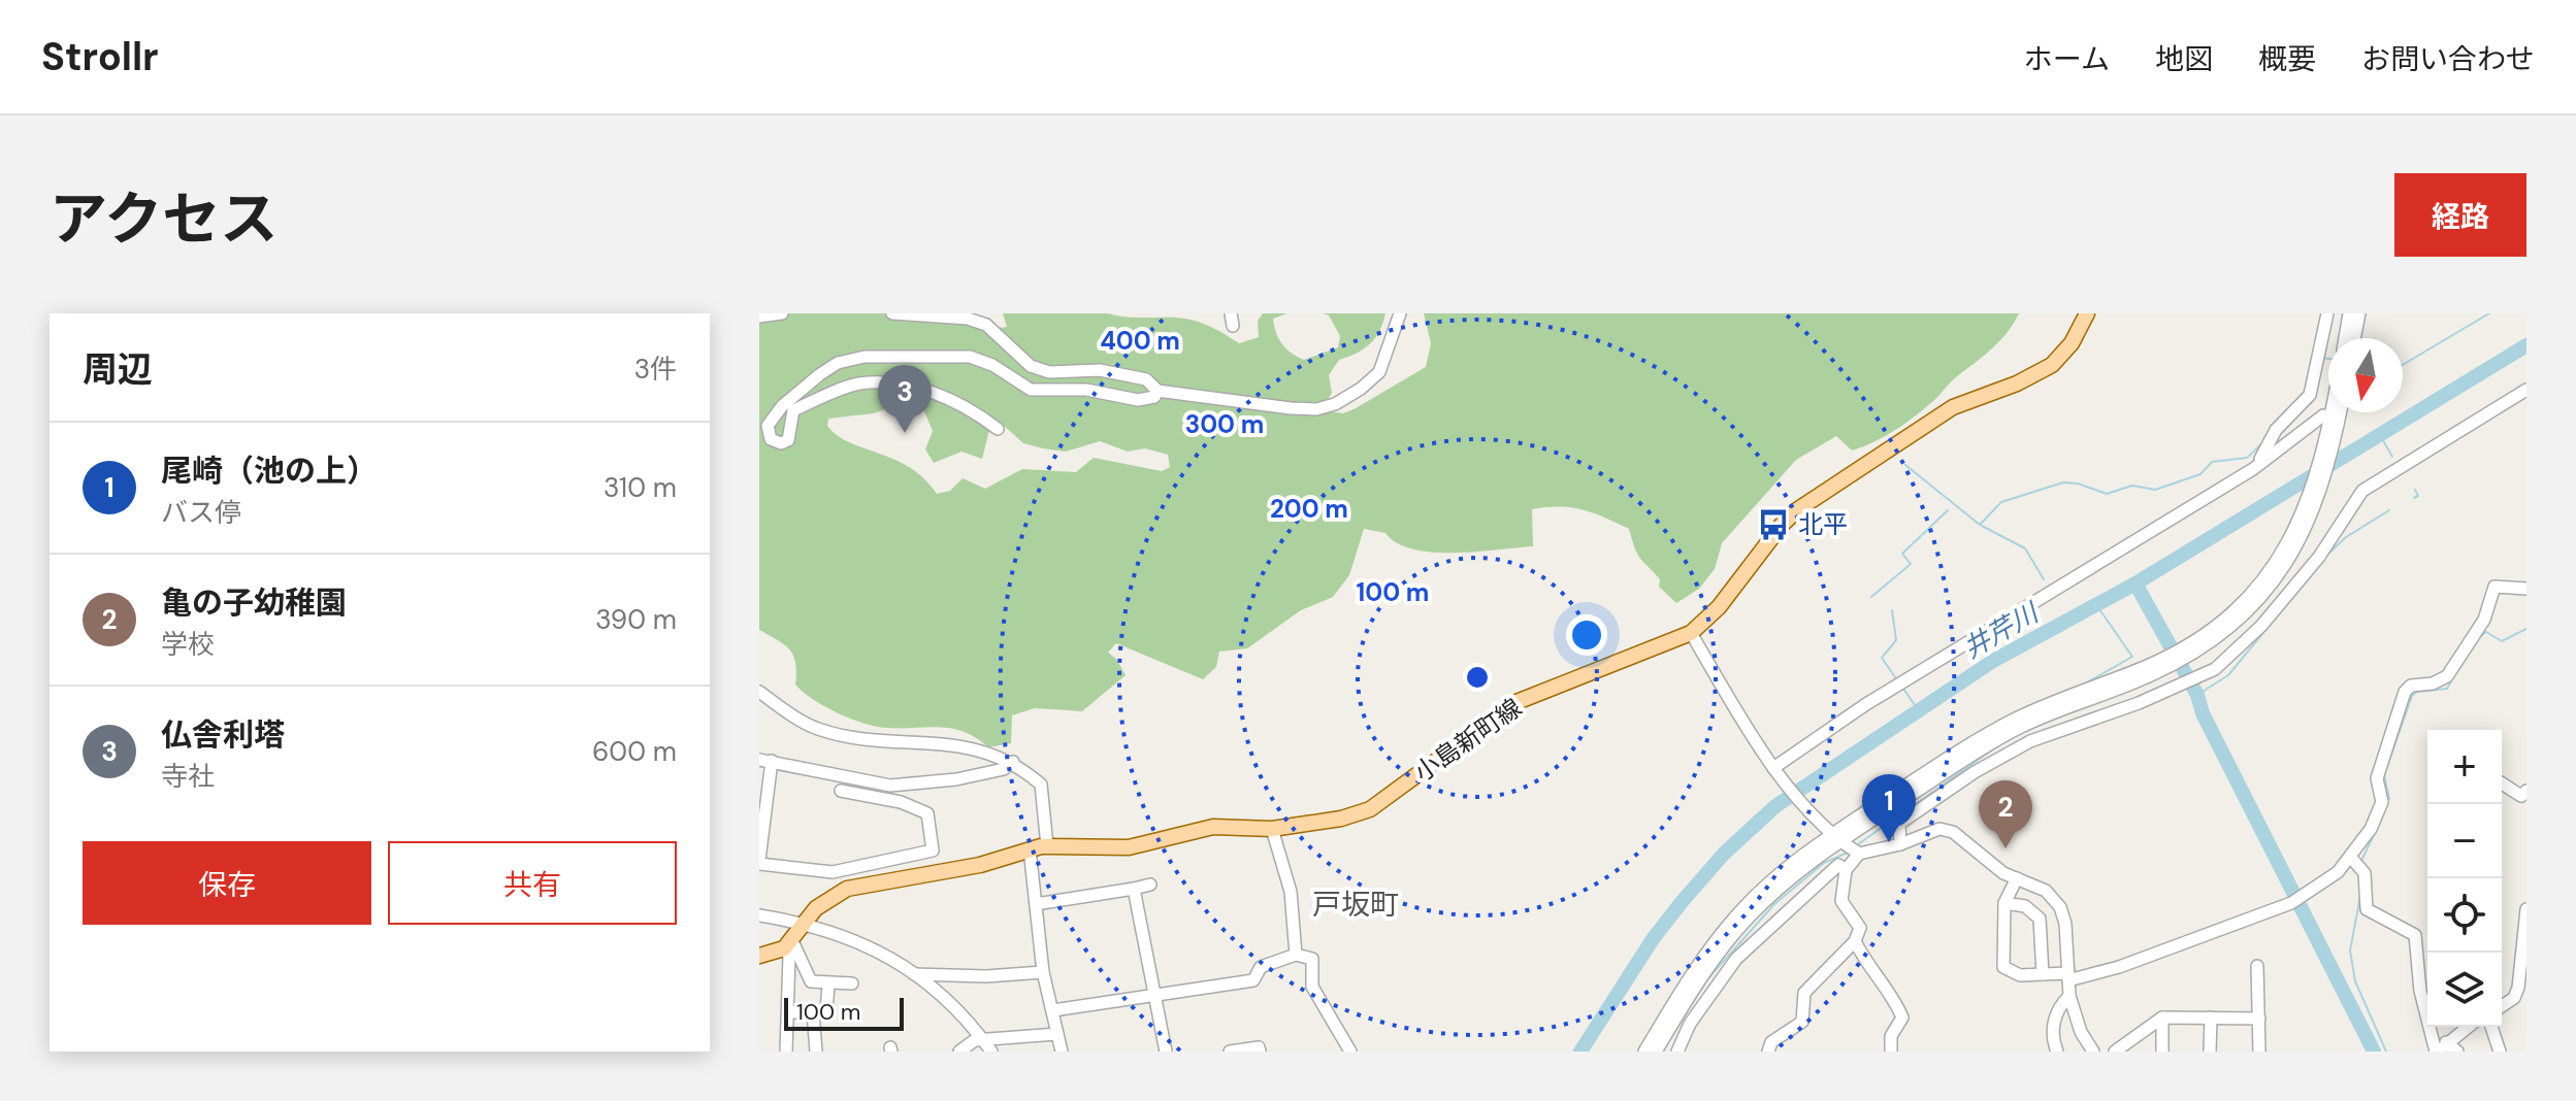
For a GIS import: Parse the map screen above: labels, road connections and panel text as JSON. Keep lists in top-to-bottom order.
{
  "streets": {
    "main road": ["小島新町線"]
  },
  "districts": ["戸坂町"],
  "water": ["井芹川"],
  "places": {
    "bus stop": ["北平"]
  },
  "scale_bar": "100 m",
  "north": "bottom",
  "page": {
    "header": "Strollr",
    "nav": [
      "ホーム",
      "地図",
      "概要",
      "お問い合わせ"
    ],
    "title": "アクセス",
    "buttons": [
      "経路",
      ["保存", "共有"]
    ],
    "heading": ["周辺", "3件"],
    "pins": ["3", "1", "2"],
    "list": [
      {
        "mark": "1",
        "name": "尾崎（池の上）",
        "note": "バス停",
        "value": "310 m"
      },
      {
        "mark": "2",
        "name": "亀の子幼稚園",
        "note": "学校",
        "value": "390 m"
      },
      {
        "mark": "3",
        "name": "仏舎利塔",
        "note": "寺社",
        "value": "600 m"
      }
    ],
    "map_buttons": ["+", "−"],
    "scale": "100 m"
  },
  "rings": [
    "400 m",
    "300 m",
    "200 m",
    "100 m"
  ]
}
